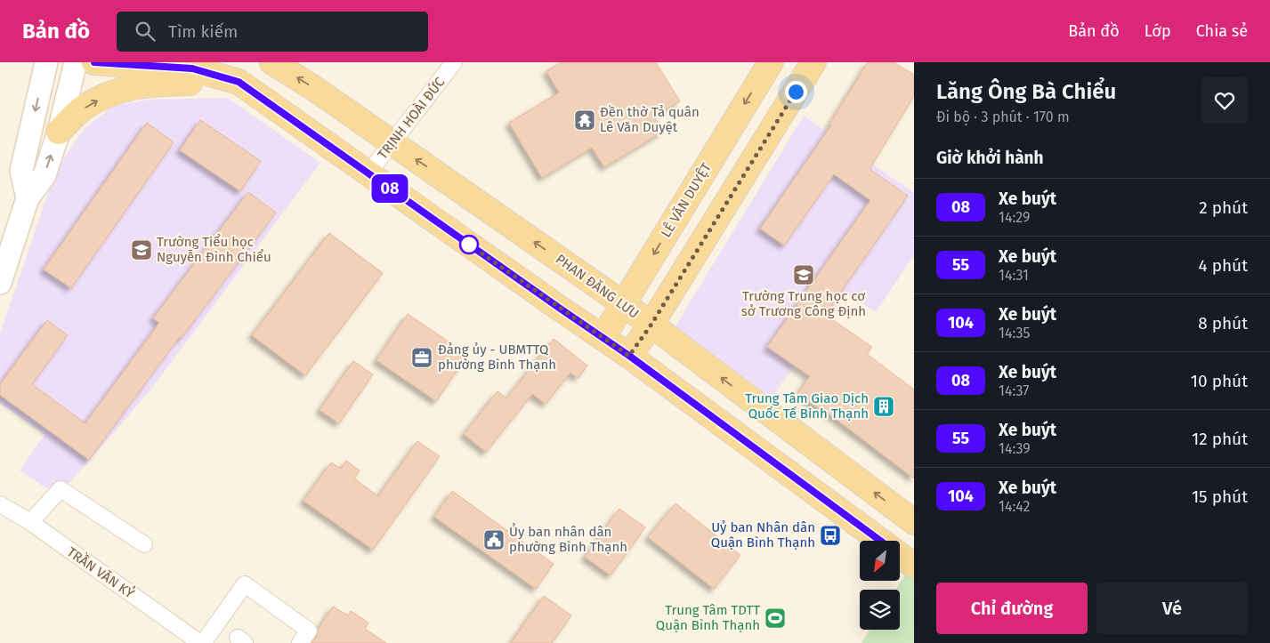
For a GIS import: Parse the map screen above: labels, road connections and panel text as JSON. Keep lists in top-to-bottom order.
{
  "streets": {
    "main road": ["LÊ VĂN DUYỆT", "PHAN ĐĂNG LƯU"],
    "street": ["TRỊNH HOÀI ĐỨC", "TRẦN VĂN KỶ"]
  },
  "crossings": [
    ["TRỊNH HOÀI ĐỨC", "PHAN ĐĂNG LƯU"],
    ["LÊ VĂN DUYỆT", "PHAN ĐĂNG LƯU"]
  ],
  "places": {
    "temple": ["Đền thờ Tả quân Lê Văn Duyệt"],
    "school or university": ["Trường Tiểu học Nguyễn Đình Chiểu", "Trường Trung học cơ sở Trương Công Định"],
    "office": ["Đảng ủy - UBMTTQ phường Bình Thạnh"],
    "building": ["Trung Tâm Giao Dịch Quốc Tế Binh Thạnh"],
    "bus stop": ["Uỷ ban Nhân dân Quận Bình Thạnh"],
    "public building": ["Ủy ban nhân dân phường Bình Thạnh"],
    "sports": ["Trung Tâm TDTT Quận Bình Thạnh"]
  },
  "lines": ["bus line 08"],
  "north": "bottom left",
  "page": {
    "header": "Bản đồ",
    "search": "Tìm kiếm",
    "nav": ["Bản đồ", "Lớp", "Chia sẻ"],
    "on_map": "08",
    "heading": [
      ["Lăng Ông Bà Chiểu", "Đi bộ · 3 phút · 170 m"],
      "Giờ khởi hành"
    ],
    "list": [
      {
        "mark": "08",
        "name": "Xe buýt",
        "note": "14:29",
        "value": "2 phút"
      },
      {
        "mark": "55",
        "name": "Xe buýt",
        "note": "14:31",
        "value": "4 phút"
      },
      {
        "mark": "104",
        "name": "Xe buýt",
        "note": "14:35",
        "value": "8 phút"
      },
      {
        "mark": "08",
        "name": "Xe buýt",
        "note": "14:37",
        "value": "10 phút"
      },
      {
        "mark": "55",
        "name": "Xe buýt",
        "note": "14:39",
        "value": "12 phút"
      },
      {
        "mark": "104",
        "name": "Xe buýt",
        "note": "14:42",
        "value": "15 phút"
      }
    ],
    "buttons": ["Chỉ đường", "Vé"]
  }
}
